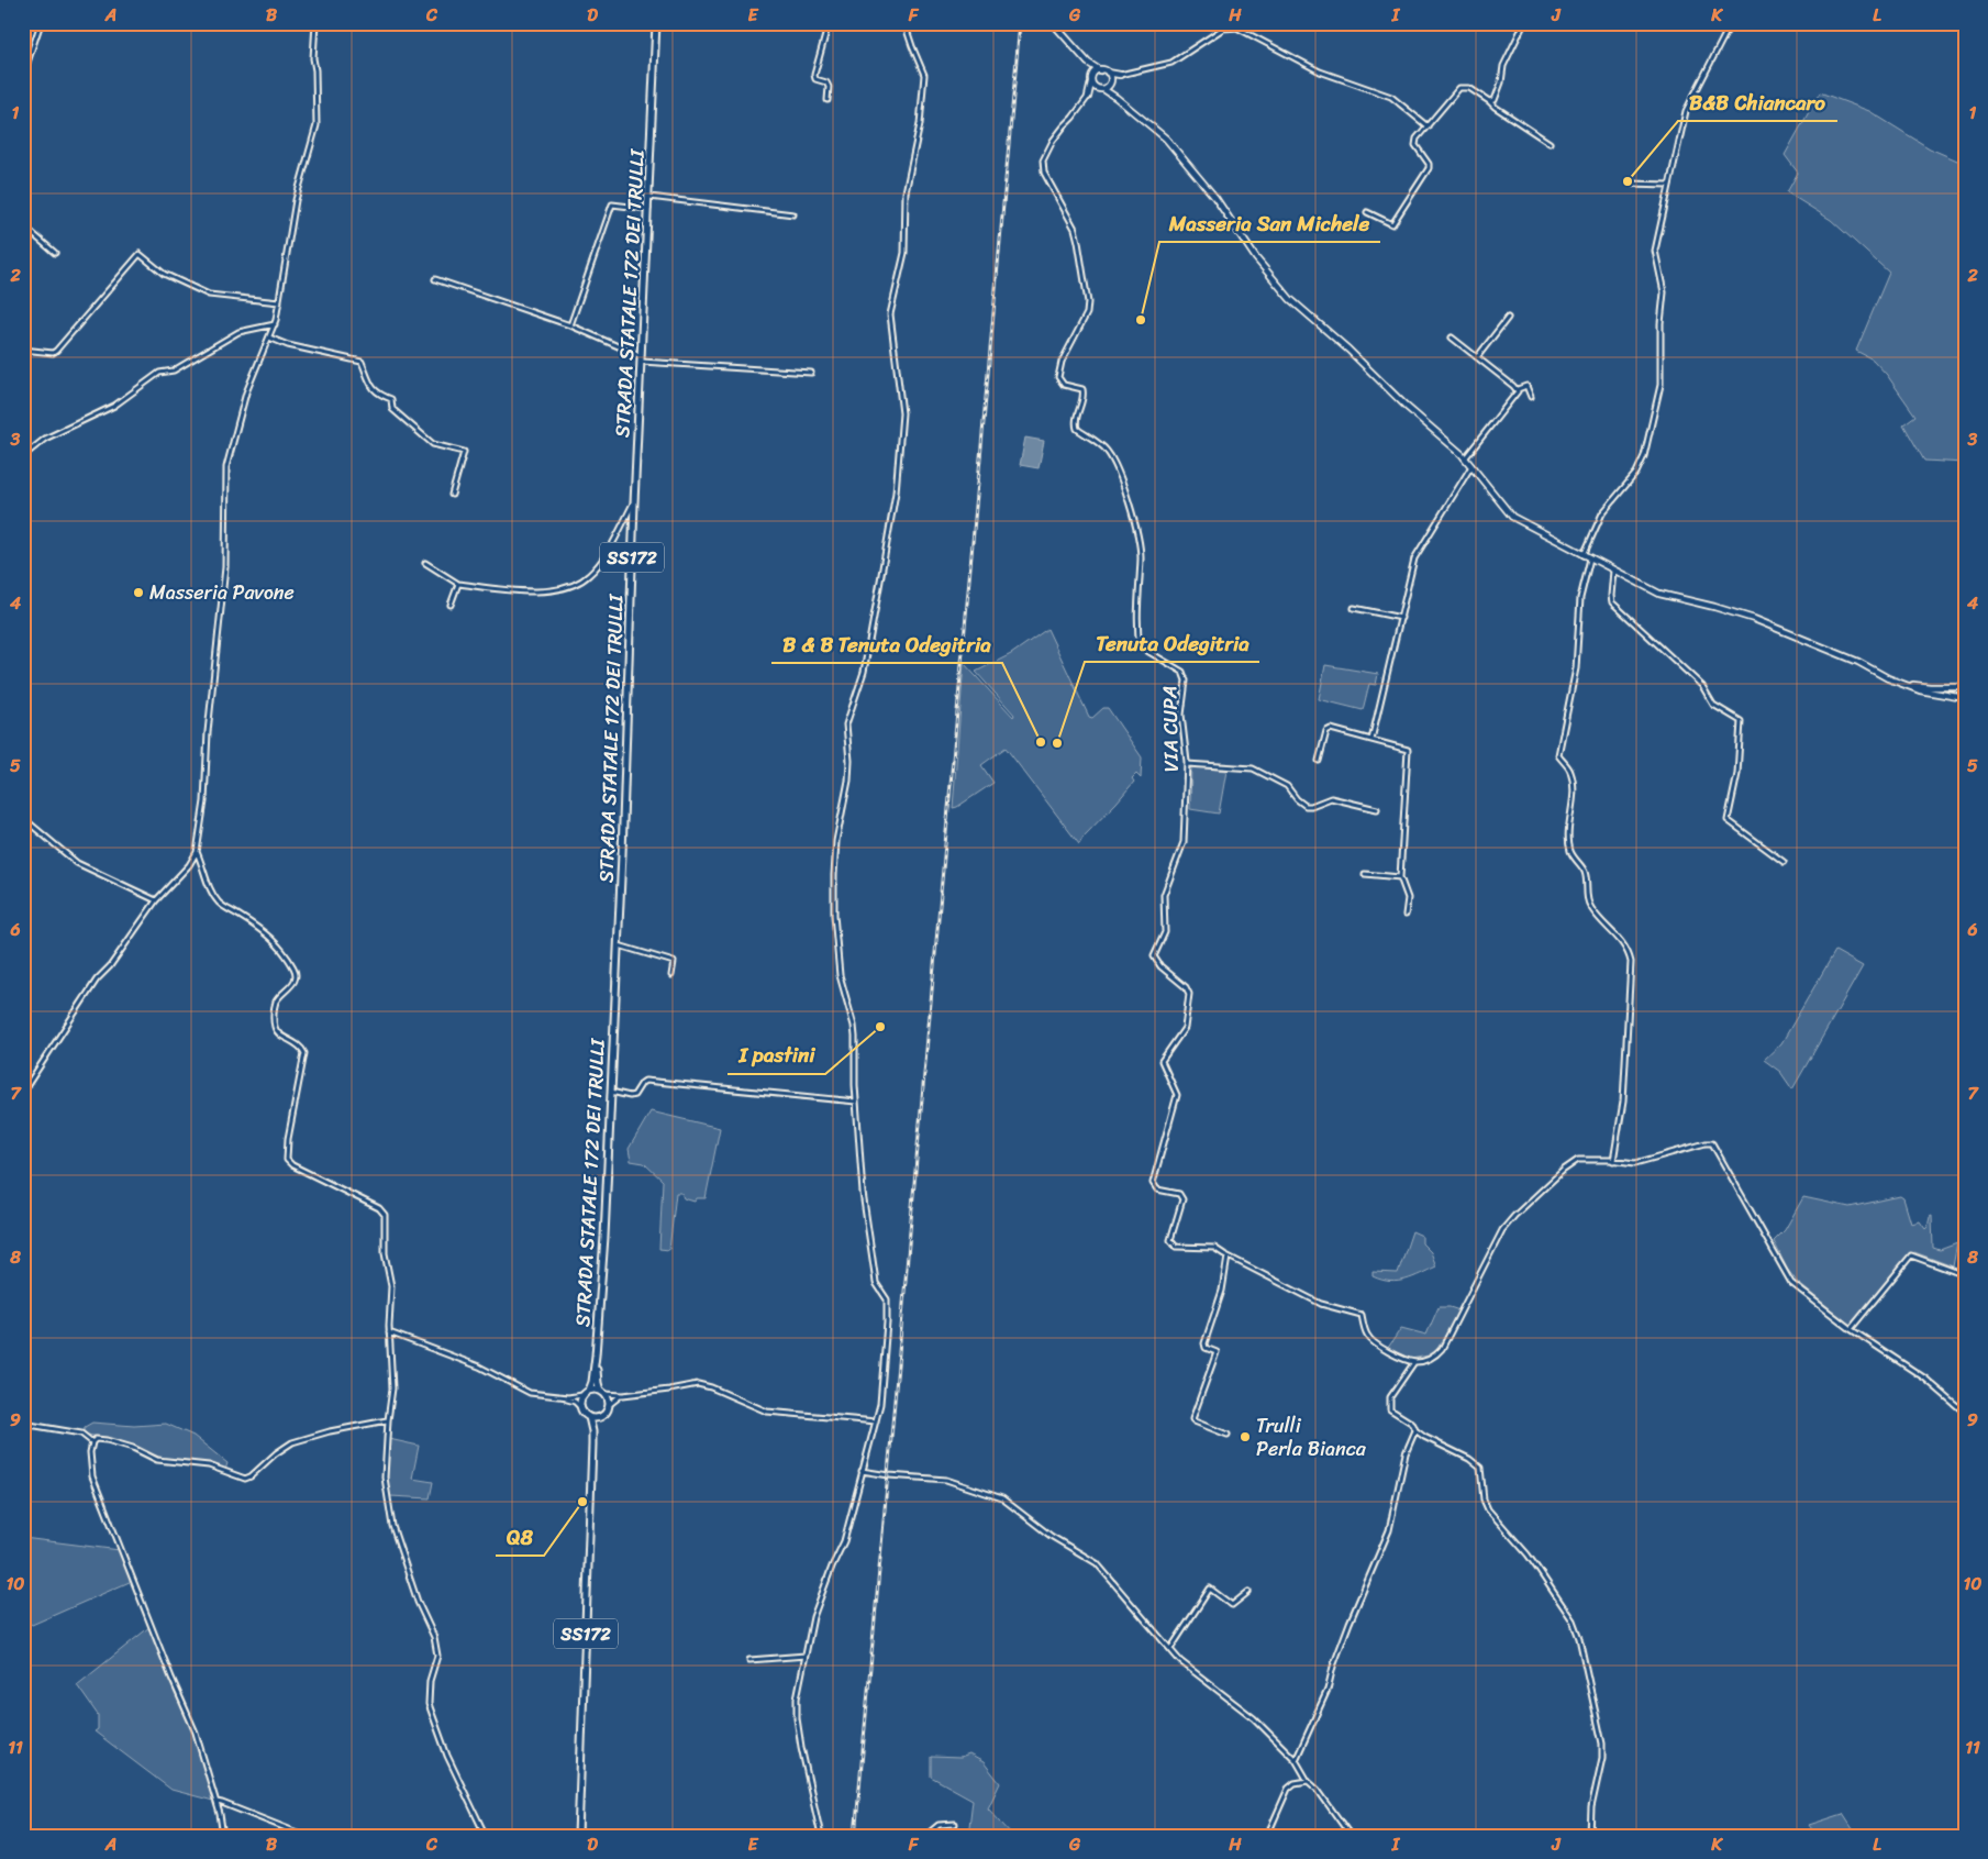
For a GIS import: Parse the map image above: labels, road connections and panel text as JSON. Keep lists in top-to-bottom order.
{
  "streets": {
    "main road": ["STRADA STATALE 172 DEI TRULLI", "SS172"],
    "street": ["VIA CUPA"]
  },
  "places": [
    "B&B Chiancaro",
    "Masseria San Michele",
    "Masseria Pavone",
    "B & B Tenuta Odegitria",
    "Tenuta Odegitria",
    "I pastini",
    "Trulli Perla Bianca",
    "Q8"
  ],
  "grid": {
    "columns": [
      "A",
      "B",
      "C",
      "D",
      "E",
      "F",
      "G",
      "H",
      "I",
      "J",
      "K",
      "L"
    ],
    "rows": [
      "1",
      "2",
      "3",
      "4",
      "5",
      "6",
      "7",
      "8",
      "9",
      "10",
      "11"
    ]
  }
}
